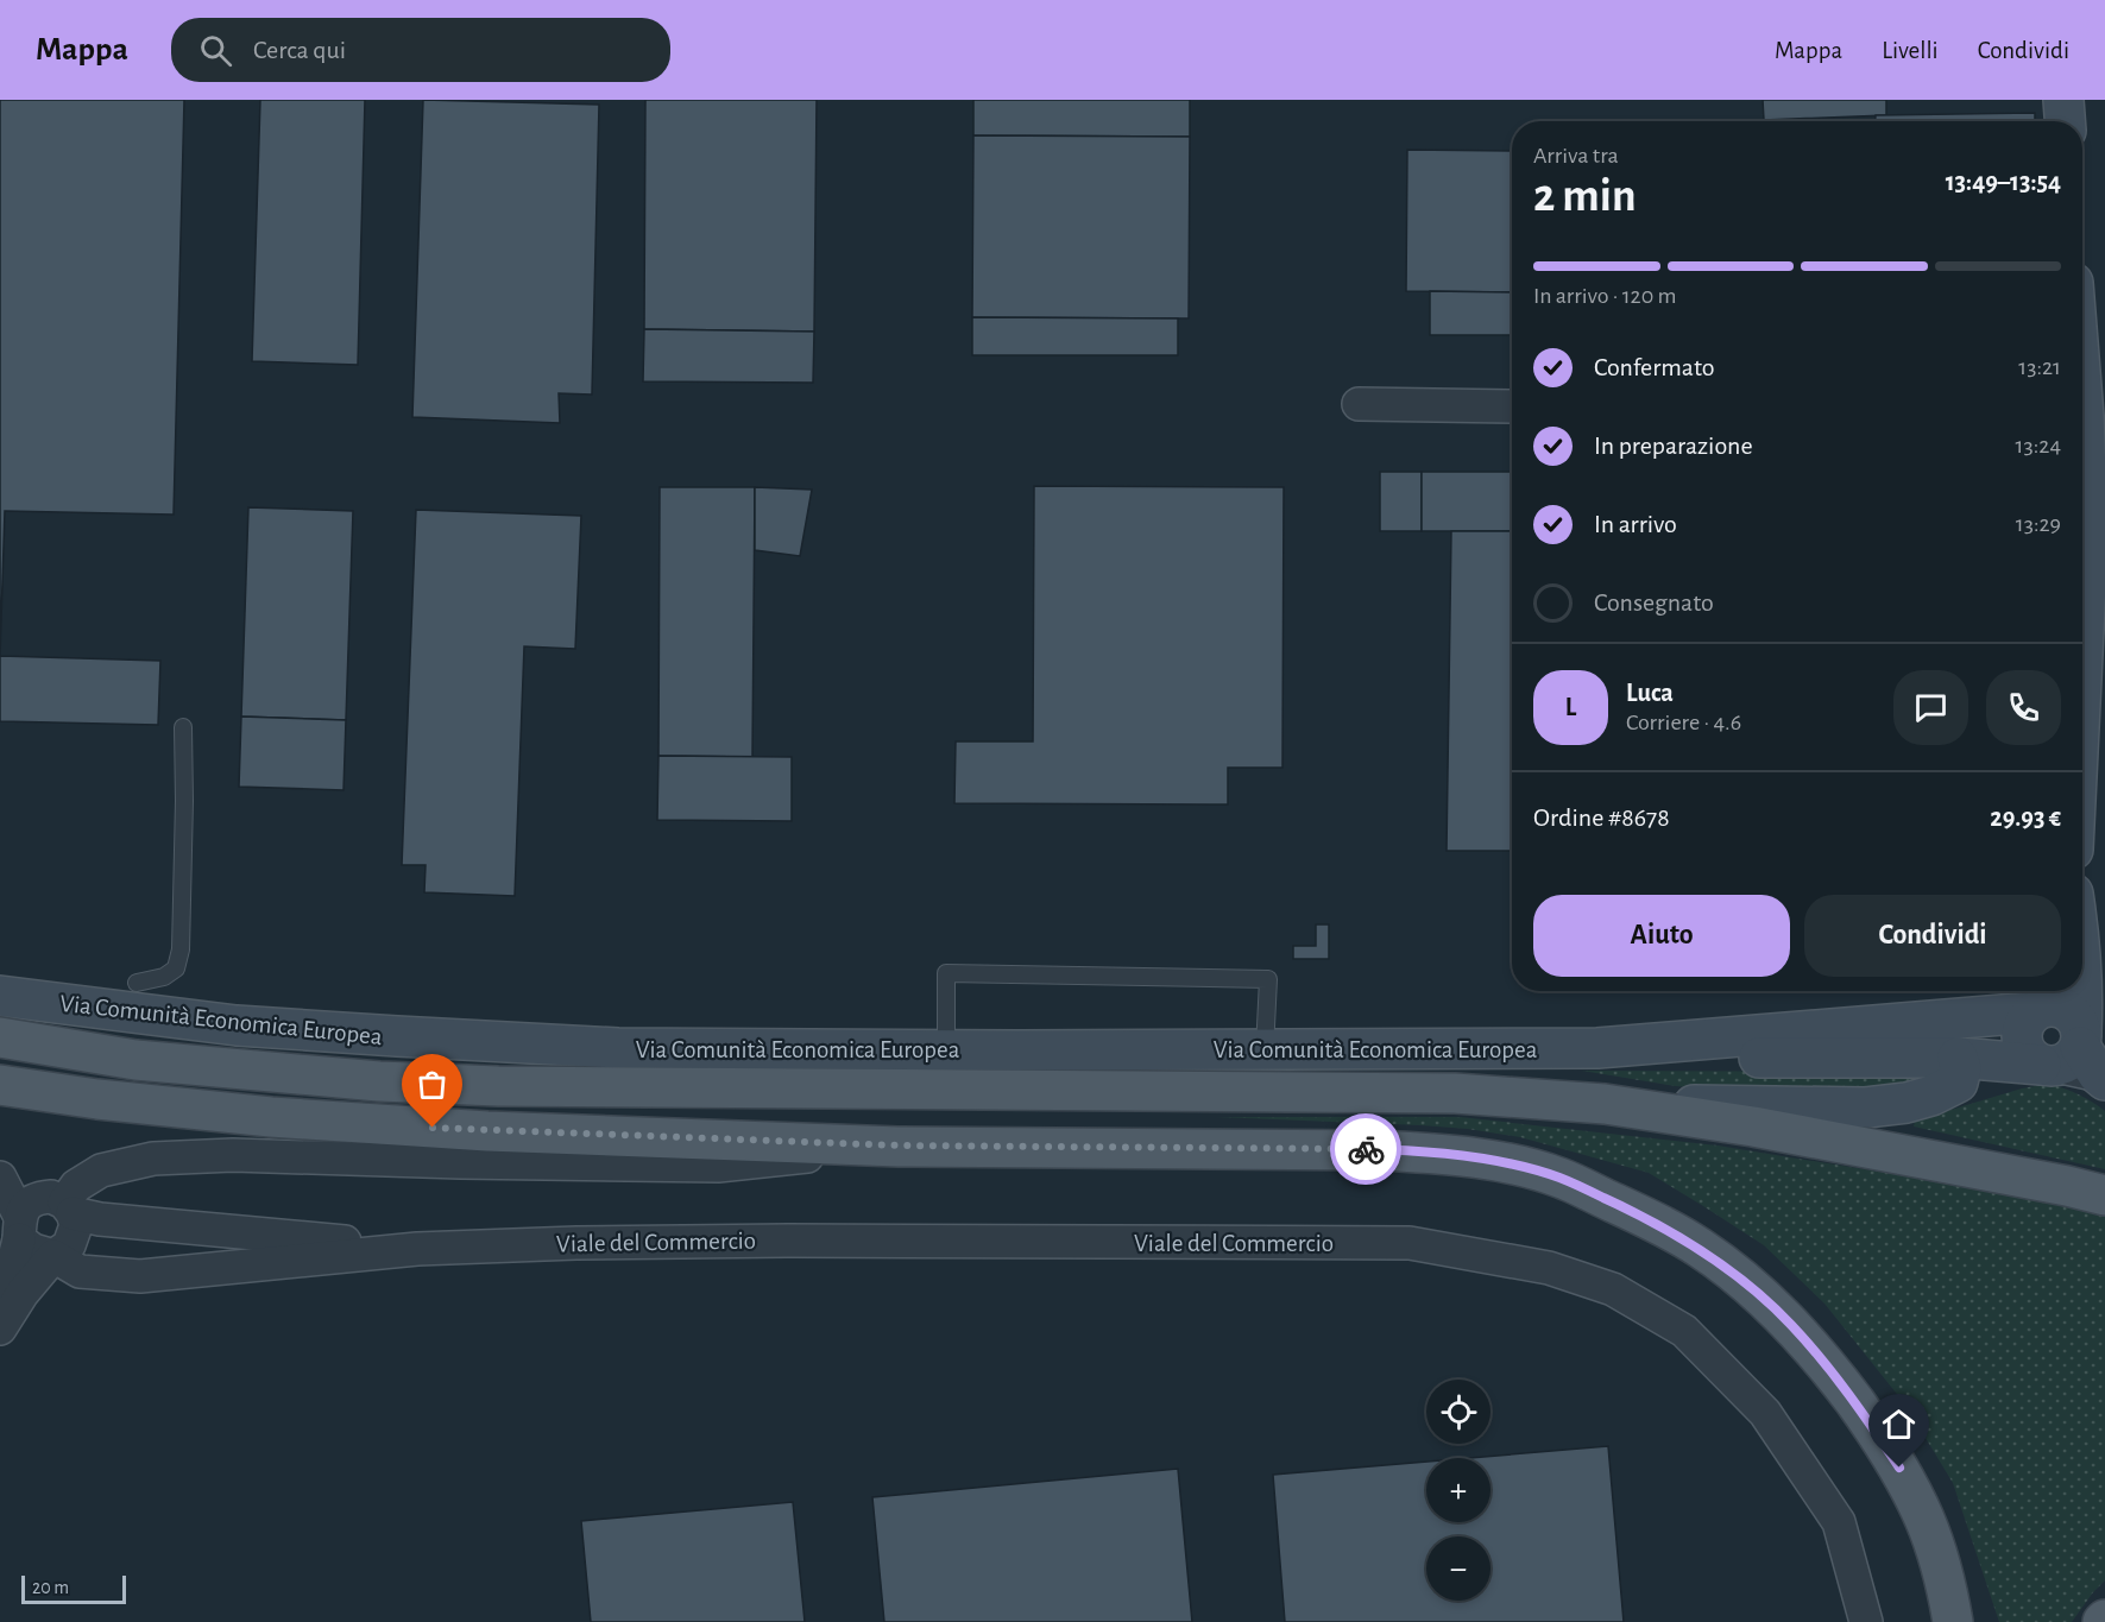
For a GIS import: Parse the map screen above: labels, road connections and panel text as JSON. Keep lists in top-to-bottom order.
{
  "streets": {
    "street": ["Via Comunità Economica Europea", "Viale del Commercio"]
  },
  "scale_bar": "20 m",
  "page": {
    "header": "Mappa",
    "search": "Cerca qui",
    "nav": ["Mappa", "Livelli", "Condividi"],
    "heading": ["2 min", "Arriva tra", "13:49–13:54"],
    "panel": [
      "Luca",
      "Corriere · 4.6",
      "Ordine #8678",
      "29.93 €"
    ],
    "bar": "In arrivo · 120 m",
    "list": [
      ["Confermato", "13:21"],
      ["In preparazione", "13:24"],
      ["In arrivo", "13:29"],
      "Consegnato"
    ],
    "round": "L",
    "buttons": ["Aiuto", "Condividi"],
    "map_buttons": ["+", "−"],
    "scale": "20 m"
  }
}
